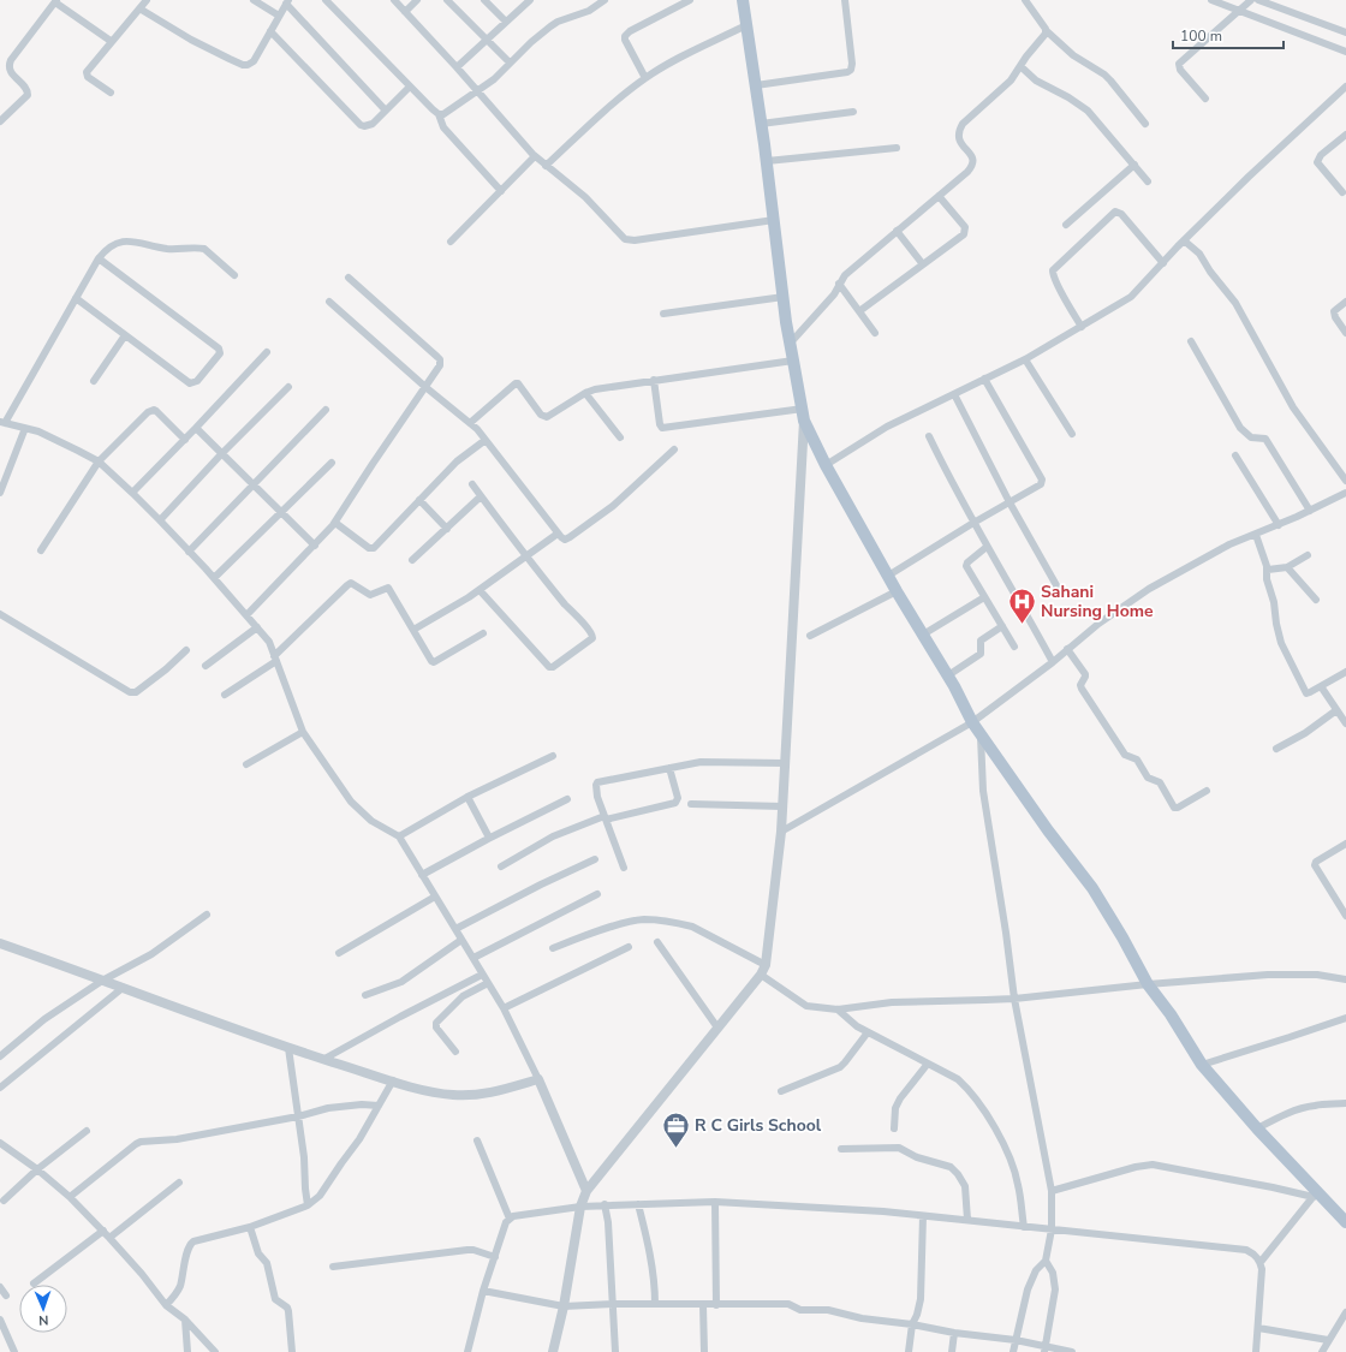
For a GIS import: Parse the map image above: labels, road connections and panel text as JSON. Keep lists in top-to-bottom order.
{
  "places": {
    "hospital": ["Sahani Nursing Home"],
    "office": ["R C Girls School"]
  },
  "scale_bar": "100 m",
  "north": "bottom"
}
